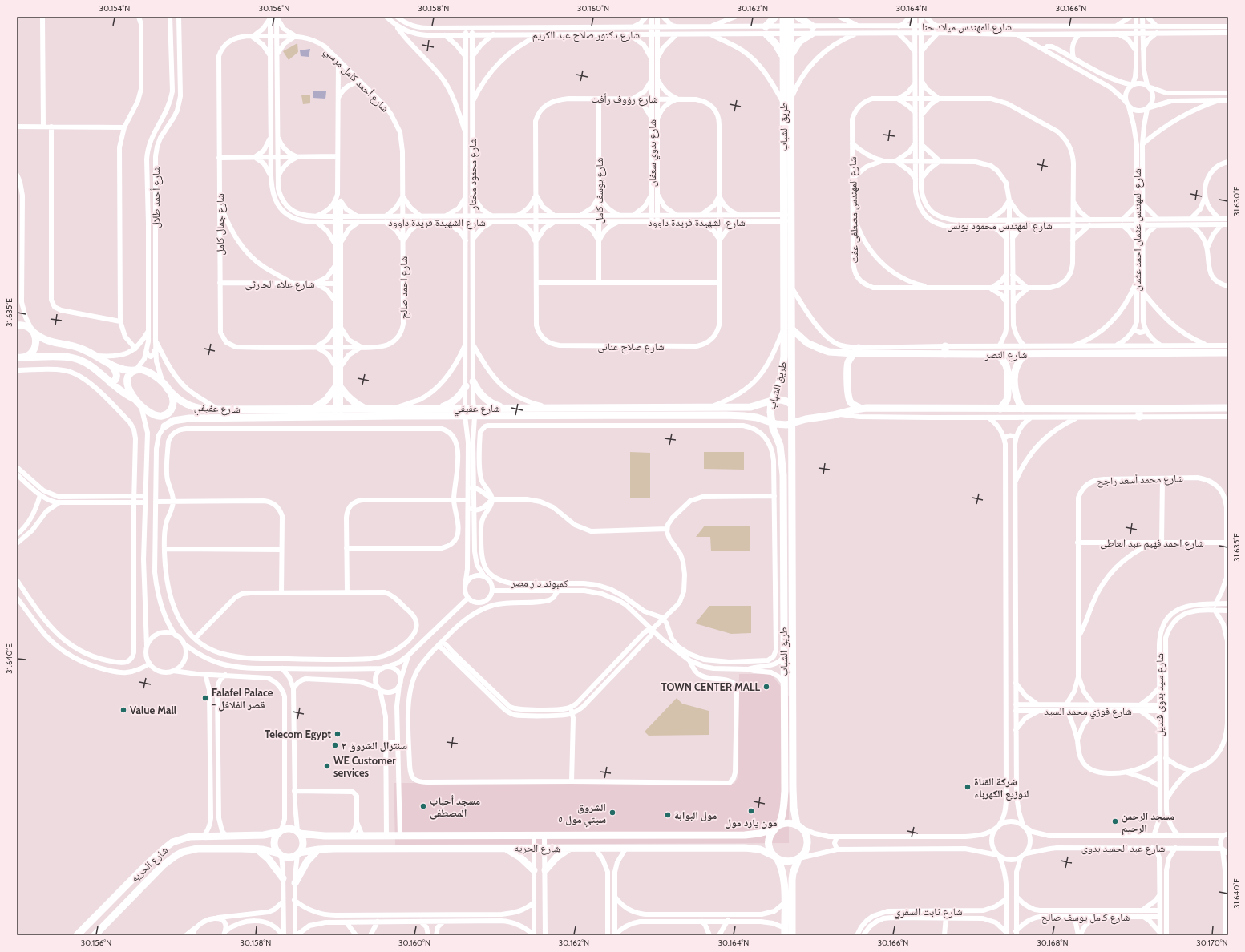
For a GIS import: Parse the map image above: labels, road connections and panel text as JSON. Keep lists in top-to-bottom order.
{
  "streets": {
    "street": [
      "شارع المهندس ميلاد حنا",
      "شارع دكتور صلاح عبد الكريم",
      "شارع أحمد كامل مرسي",
      "شارع رؤوف رأفت",
      "طريق الشباب",
      "شارع بدوي سعفان",
      "شارع محمود مختار",
      "شارع يوسف كامل",
      "شارع أحمد طلال",
      "شارع المهندس مصطفى عفت",
      "شارع الشهيدة فريدة داوود",
      "شارع جمال كامل",
      "شارع المهندس محمود يونس",
      "شارع المهندس عثمان احمد عثمان",
      "شارع علاء الحارثى",
      "شارع احمد صالح",
      "شارع صلاح عنانى",
      "شارع النصر",
      "شارع عفيفي",
      "شارع محمد أسعد راجح",
      "شارع احمد فهيم عبد العاطى",
      "كمبوند دار مصر",
      "شارع سيد بدوى قنديل",
      "شارع فوزي محمد السيد",
      "شارع الحريه",
      "شارع عبد الحميد بدوى",
      "شارع ثابت السفري",
      "شارع كامل يوسف صالح"
    ]
  },
  "crossings": [
    ["شارع المهندس ميلاد حنا", "شارع دكتور صلاح عبد الكريم"],
    ["شارع المهندس ميلاد حنا", "طريق الشباب"],
    ["شارع المهندس ميلاد حنا", "شارع المهندس محمود يونس"],
    ["شارع دكتور صلاح عبد الكريم", "طريق الشباب"],
    ["شارع دكتور صلاح عبد الكريم", "شارع بدوي سعفان"],
    ["شارع دكتور صلاح عبد الكريم", "شارع محمود مختار"],
    ["شارع أحمد كامل مرسي", "شارع الشهيدة فريدة داوود"],
    ["شارع أحمد كامل مرسي", "شارع جمال كامل"],
    ["شارع أحمد كامل مرسي", "شارع احمد صالح"],
    ["شارع رؤوف رأفت", "شارع بدوي سعفان"],
    ["شارع رؤوف رأفت", "شارع يوسف كامل"],
    ["شارع رؤوف رأفت", "شارع الشهيدة فريدة داوود"],
    ["شارع رؤوف رأفت", "شارع صلاح عنانى"],
    ["طريق الشباب", "شارع الشهيدة فريدة داوود"],
    ["طريق الشباب", "شارع النصر"],
    ["طريق الشباب", "شارع عفيفي"],
    ["طريق الشباب", "شارع الحريه"],
    ["شارع بدوي سعفان", "شارع الشهيدة فريدة داوود"],
    ["شارع محمود مختار", "شارع الشهيدة فريدة داوود"],
    ["شارع محمود مختار", "شارع عفيفي"],
    ["شارع يوسف كامل", "شارع الشهيدة فريدة داوود"],
    ["شارع يوسف كامل", "شارع صلاح عنانى"],
    ["شارع أحمد طلال", "شارع عفيفي"],
    ["شارع المهندس مصطفى عفت", "شارع المهندس محمود يونس"],
    ["شارع الشهيدة فريدة داوود", "شارع جمال كامل"],
    ["شارع الشهيدة فريدة داوود", "شارع احمد صالح"],
    ["شارع الشهيدة فريدة داوود", "شارع صلاح عنانى"],
    ["شارع جمال كامل", "شارع علاء الحارثى"],
    ["شارع جمال كامل", "شارع احمد صالح"],
    ["شارع المهندس محمود يونس", "شارع المهندس عثمان احمد عثمان"],
    ["شارع محمد أسعد راجح", "شارع احمد فهيم عبد العاطى"],
    ["شارع محمد أسعد راجح", "شارع سيد بدوى قنديل"],
    ["شارع محمد أسعد راجح", "شارع فوزي محمد السيد"],
    ["شارع سيد بدوى قنديل", "شارع فوزي محمد السيد"],
    ["شارع سيد بدوى قنديل", "شارع عبد الحميد بدوى"]
  ],
  "places": [
    "TOWN CENTER MALL",
    "Falafel Palace - قصر الفلافل",
    "Value Mall",
    "Telecom Egypt",
    "سنترال الشروق ٢",
    "WE Customer services",
    "شركة القناة لتوزيع الكهرباء",
    "مسجد أحباب المصطفى",
    "مون يارد مول",
    "الشروق سيتي مول ٥",
    "مول البوابة",
    "مسجد الرحمن الرحيم"
  ],
  "coordinates": [
    "30.154°N",
    "30.156°N",
    "30.158°N",
    "30.160°N",
    "30.162°N",
    "30.164°N",
    "30.166°N",
    "31.630°E",
    "31.635°E",
    "31.640°E",
    "30.168°N",
    "30.170°N"
  ]
}
